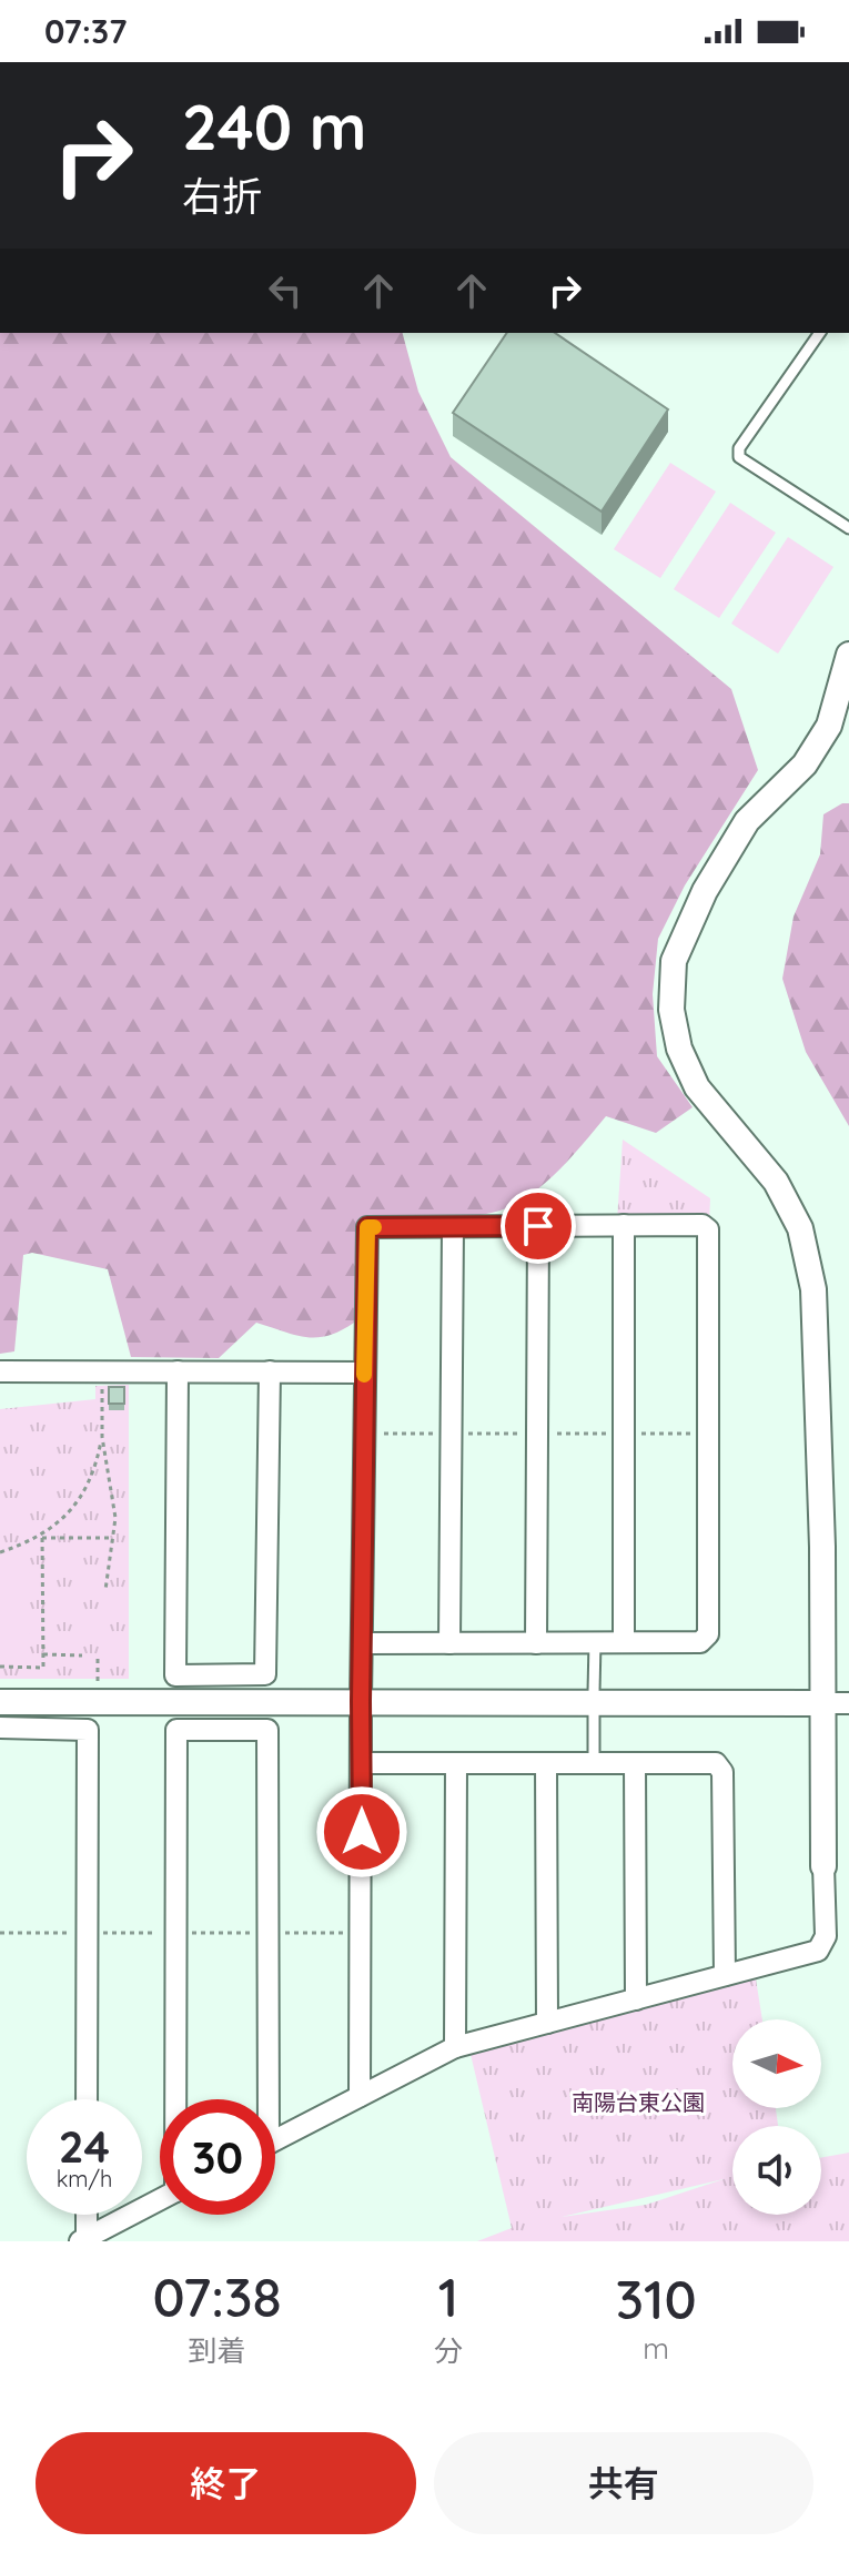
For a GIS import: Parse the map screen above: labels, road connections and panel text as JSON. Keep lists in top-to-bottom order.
{
  "parks": ["南陽台東公園"],
  "north": "right",
  "page": {
    "status": "07:37",
    "turn": ["240 m", "右折"],
    "speed": "24 km/h",
    "limit": "30",
    "eta": [
      "07:38",
      "到着",
      "1",
      "分",
      "310",
      "m"
    ],
    "buttons": ["終了", "共有"]
  }
}
